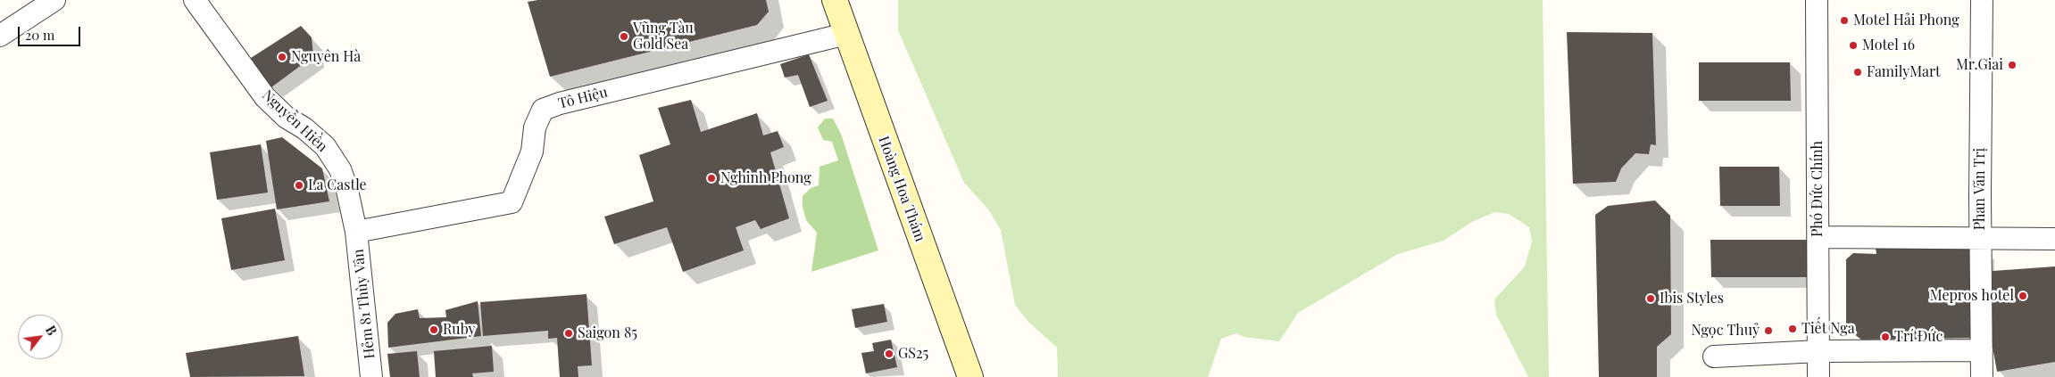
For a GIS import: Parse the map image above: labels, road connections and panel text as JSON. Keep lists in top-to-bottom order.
{
  "streets": {
    "main road": ["Hoàng Hoa Thám"],
    "street": [
      "Tô Hiệu",
      "Nguyễn Hiền",
      "Phó Đức Chính",
      "Phan Văn Trị",
      "Hẻm 81 Thùy Vân"
    ]
  },
  "crossings": [
    ["Tô Hiệu", "Nguyễn Hiền"],
    ["Tô Hiệu", "Hoàng Hoa Thám"],
    ["Tô Hiệu", "Hẻm 81 Thùy Vân"],
    ["Nguyễn Hiền", "Hẻm 81 Thùy Vân"]
  ],
  "places": [
    "Motel Hải Phong",
    "Vũng Tàu Gold Sea",
    "Motel 16",
    "Nguyên Hà",
    "Mr.Giai",
    "FamilyMart",
    "Nghinh Phong",
    "La Castle",
    "Mepros hotel",
    "Ibis Styles",
    "Tiết Nga",
    "Ruby",
    "Ngọc Thuỷ",
    "Saigon 85",
    "Trí Đức",
    "GS25"
  ],
  "scale_bar": "20 m",
  "north": "top right"
}
